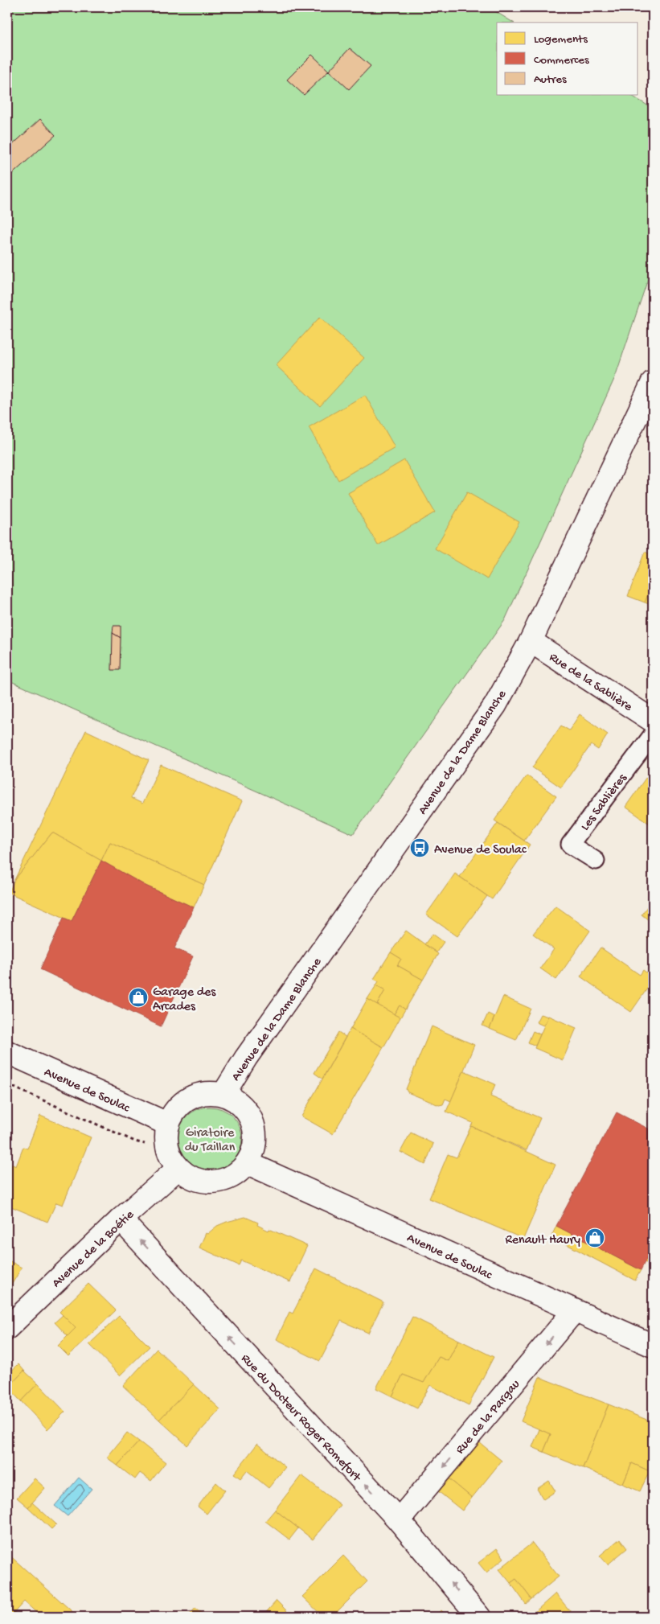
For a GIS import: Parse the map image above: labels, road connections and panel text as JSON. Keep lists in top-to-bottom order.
{
  "streets": {
    "main road": [
      "Rue de la Sablière",
      "Avenue de la Dame Blanche",
      "Avenue de Soulac",
      "Avenue de la Boétie",
      "Rue de la Pargau",
      "Rue du Docteur Roger Romefort"
    ],
    "lane": ["Les Sablières"]
  },
  "crossings": [
    ["Rue de la Sablière", "Avenue de la Dame Blanche"],
    ["Avenue de la Dame Blanche", "Avenue de Soulac"],
    ["Avenue de la Dame Blanche", "Avenue de la Boétie"],
    ["Avenue de Soulac", "Avenue de la Boétie"],
    ["Avenue de Soulac", "Rue de la Pargau"],
    ["Avenue de la Boétie", "Rue du Docteur Roger Romefort"],
    ["Rue de la Pargau", "Rue du Docteur Roger Romefort"]
  ],
  "one_way": ["Rue de la Pargau", "Rue du Docteur Roger Romefort"],
  "parks": ["Giratoire du Taillan"],
  "places": {
    "bus stop": ["Avenue de Soulac"],
    "shop": ["Garage des Arcades", "Renault Haury"]
  },
  "legend": ["Logements", "Commerces", "Autres"]
}
